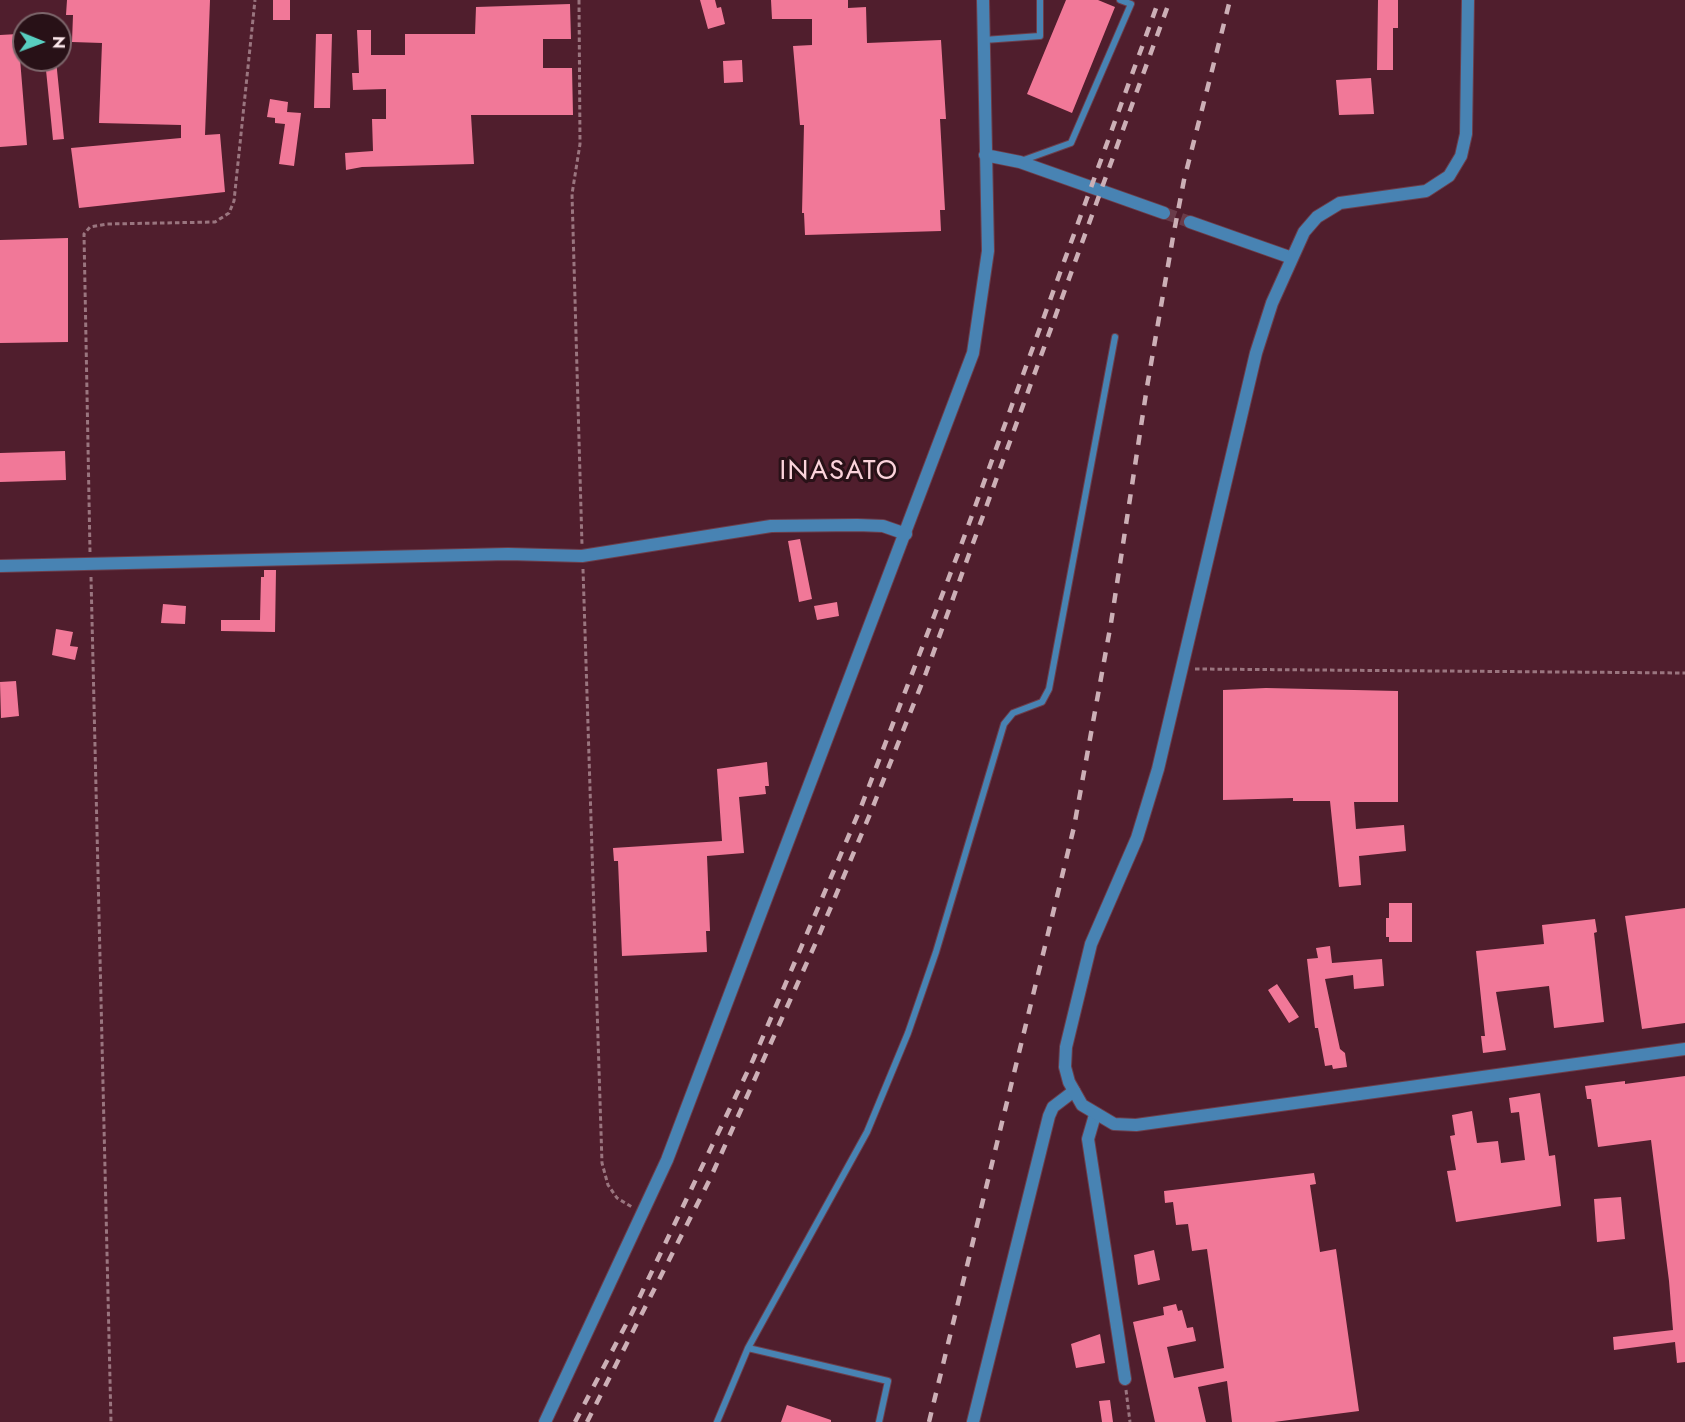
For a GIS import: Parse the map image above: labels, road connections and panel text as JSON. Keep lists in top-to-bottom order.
{
  "districts": ["INASATO"],
  "north": "right"
}
